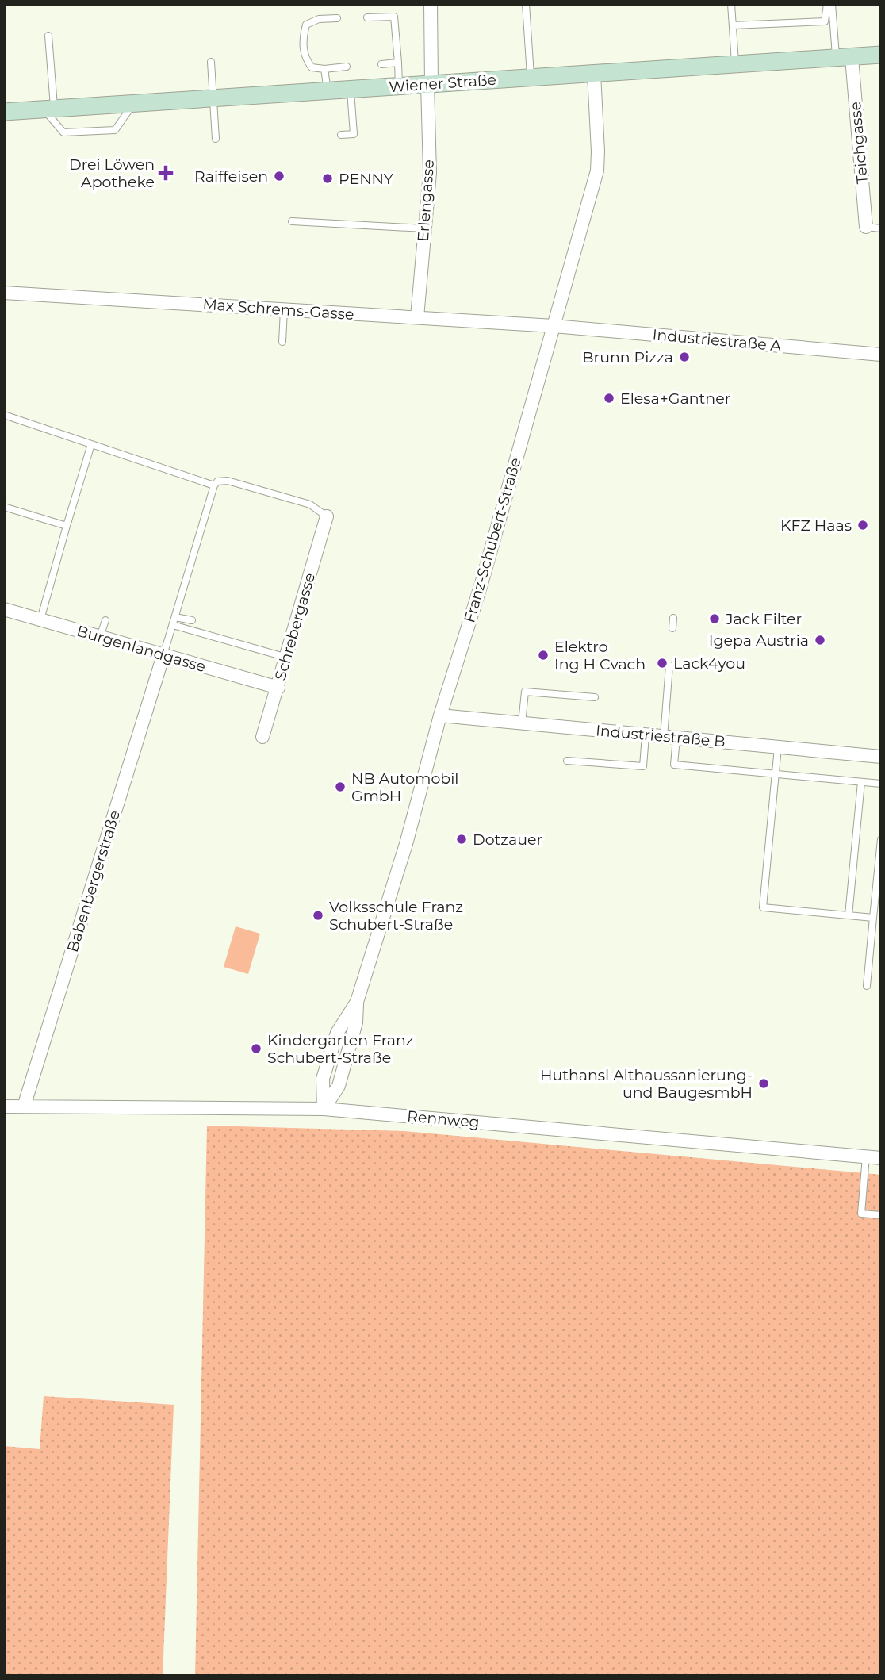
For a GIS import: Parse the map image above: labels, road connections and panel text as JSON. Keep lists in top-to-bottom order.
{
  "streets": {
    "main road": ["Wiener Straße"],
    "street": [
      "Teichgasse",
      "Erlengasse",
      "Max Schrems-Gasse",
      "Industriestraße A",
      "Franz-Schubert-Straße",
      "Schrebergasse",
      "Burgenlandgasse",
      "Industriestraße B",
      "Babenbergerstraße",
      "Rennweg"
    ]
  },
  "crossings": [
    ["Wiener Straße", "Teichgasse"],
    ["Wiener Straße", "Erlengasse"],
    ["Wiener Straße", "Franz-Schubert-Straße"],
    ["Erlengasse", "Max Schrems-Gasse"],
    ["Max Schrems-Gasse", "Industriestraße A"],
    ["Max Schrems-Gasse", "Franz-Schubert-Straße"],
    ["Industriestraße A", "Franz-Schubert-Straße"],
    ["Franz-Schubert-Straße", "Industriestraße B"],
    ["Franz-Schubert-Straße", "Rennweg"],
    ["Schrebergasse", "Burgenlandgasse"],
    ["Burgenlandgasse", "Babenbergerstraße"],
    ["Babenbergerstraße", "Rennweg"]
  ],
  "places": {
    "health": ["Drei Löwen Apotheke"],
    "other": [
      "Raiffeisen",
      "PENNY",
      "Brunn Pizza",
      "Elesa+Gantner",
      "KFZ Haas",
      "Jack Filter",
      "Igepa Austria",
      "Elektro Ing H Cvach",
      "Lack4you",
      "NB Automobil GmbH",
      "Dotzauer",
      "Volksschule Franz Schubert-Straße",
      "Kindergarten Franz Schubert-Straße",
      "Huthansl Althaussanierung- und BaugesmbH"
    ]
  }
}
